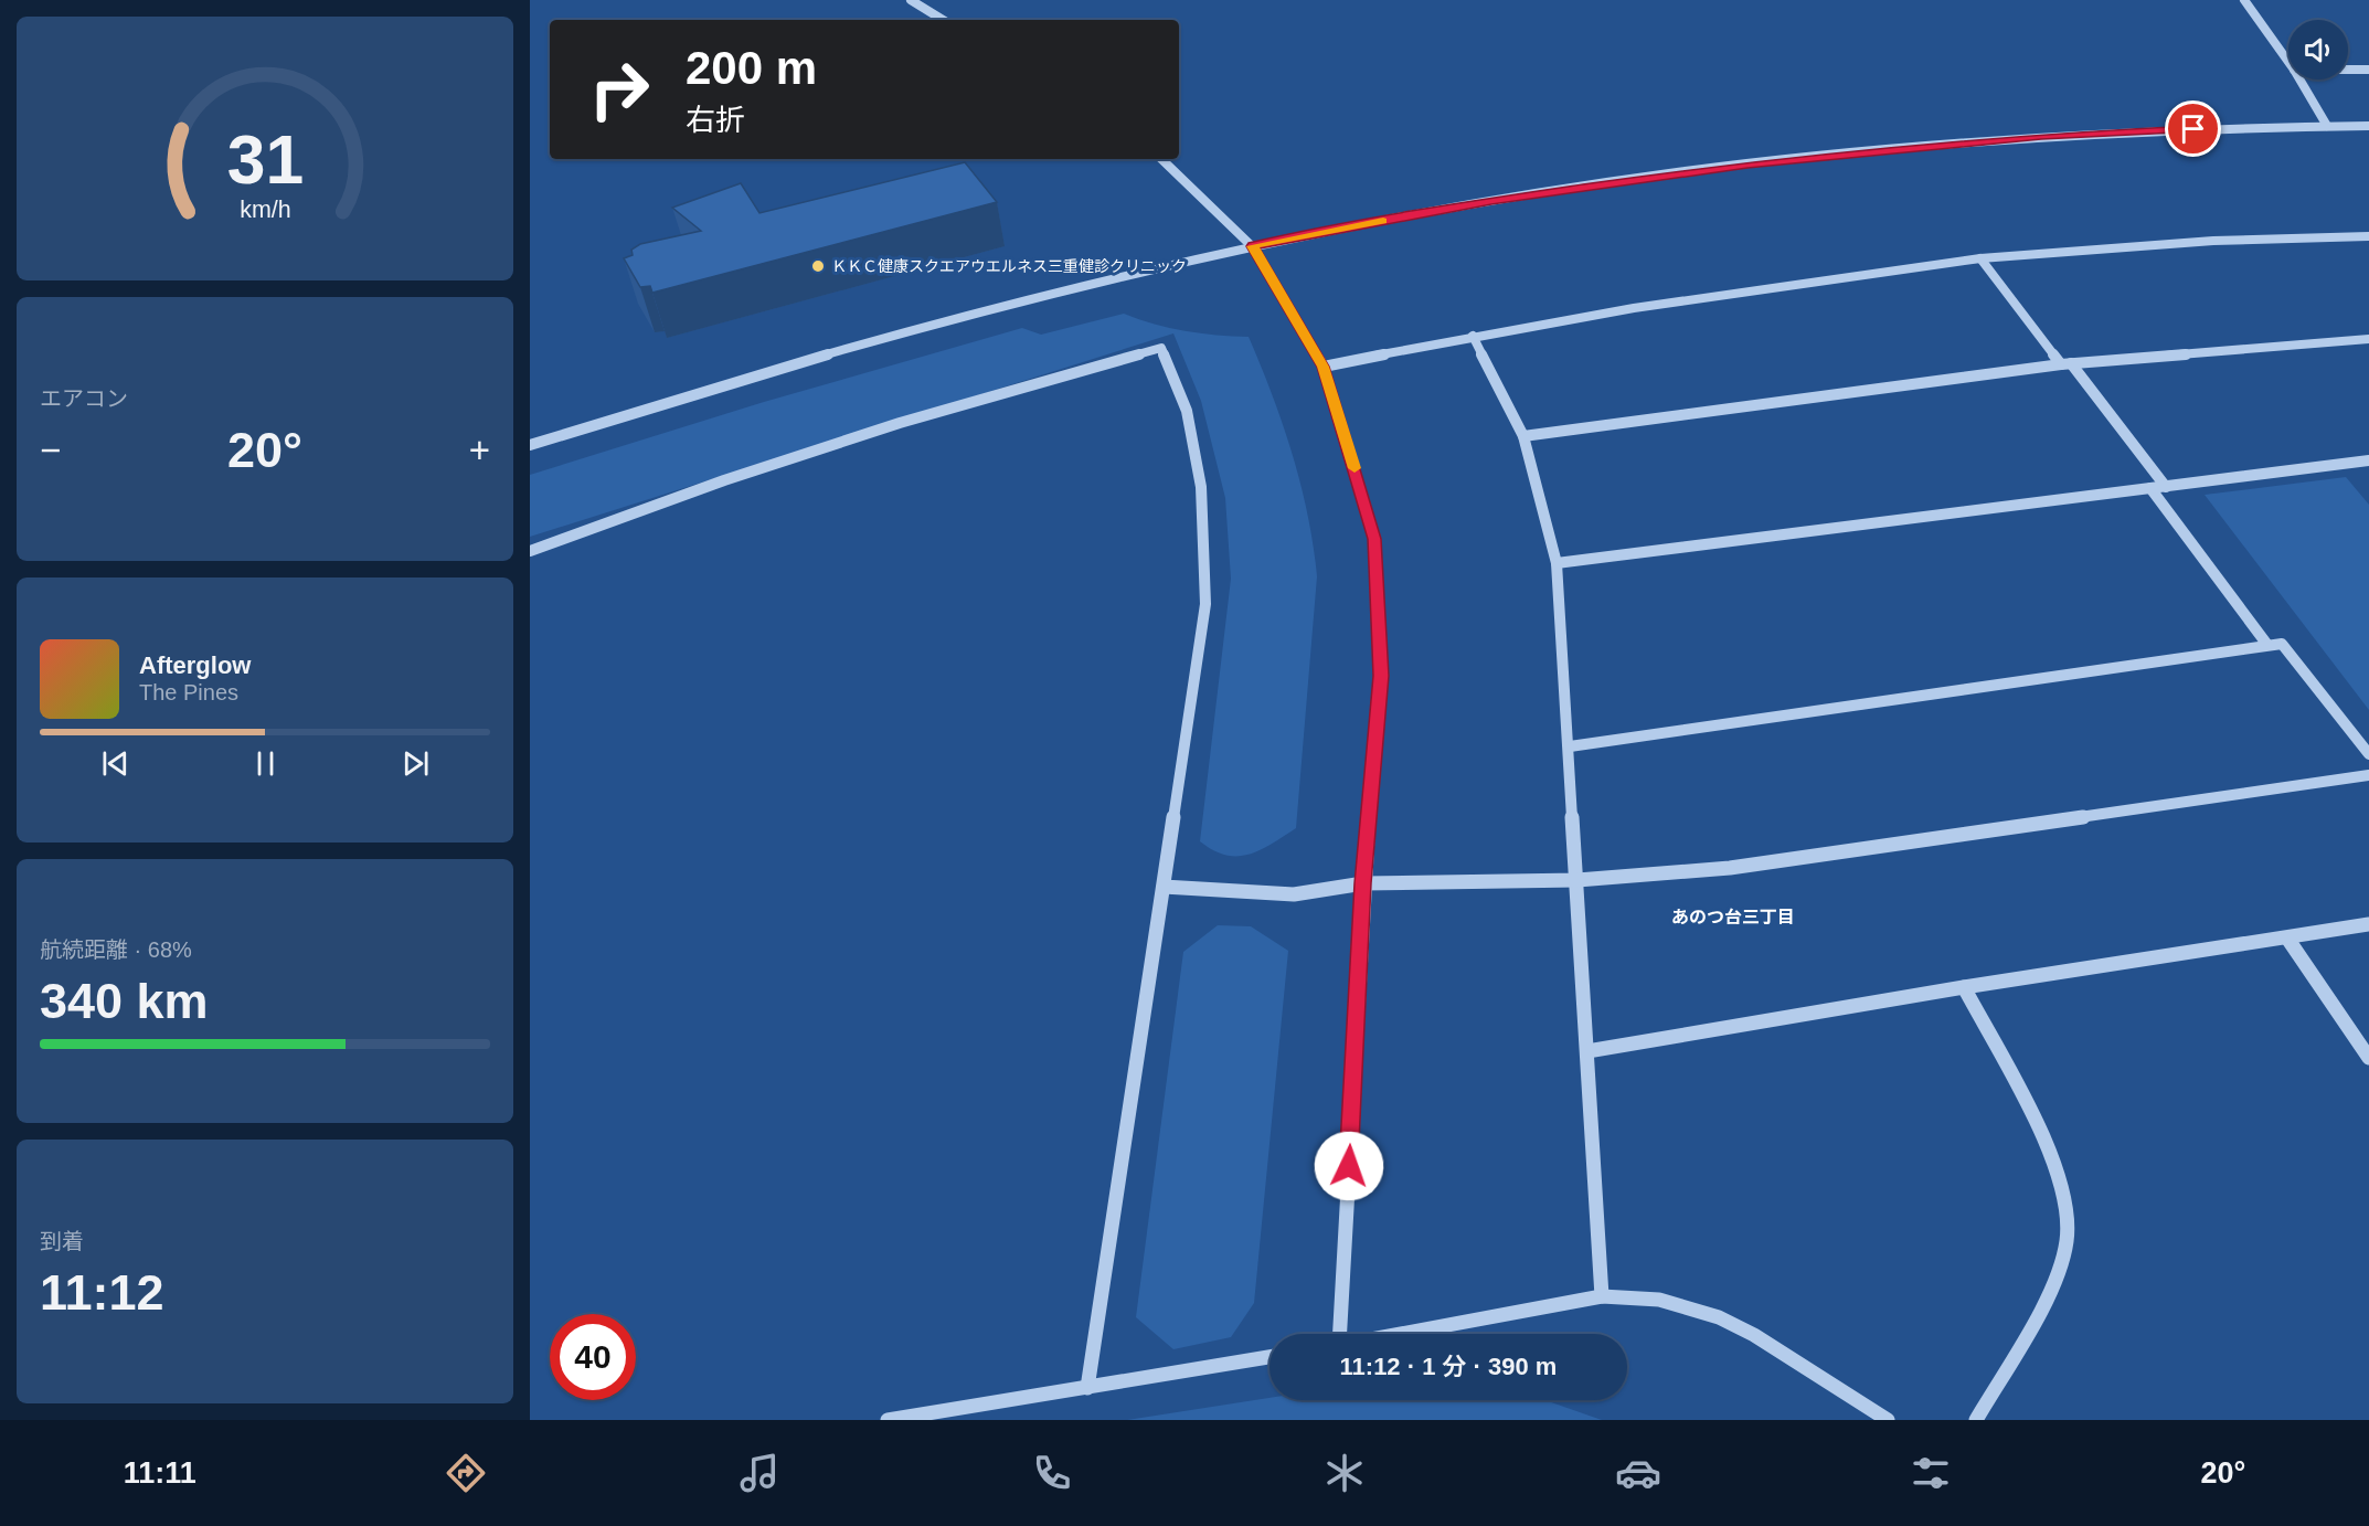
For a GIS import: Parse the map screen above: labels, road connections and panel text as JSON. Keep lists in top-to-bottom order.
{
  "districts": ["あのつ台三丁目"],
  "places": ["ＫＫＣ健康スクエアウエルネス三重健診クリニック"],
  "page": {
    "turn": ["200 m", "右折"],
    "tile": [
      "エアコン",
      ["航続距離 · 68%", "340 km"],
      ["到着", "11:12"]
    ],
    "heat": ["−", "20°", "+"],
    "song": ["Afterglow", "The Pines"],
    "limit": "40",
    "trip": "11:12 · 1 分 · 390 m",
    "tabs": ["11:11", "20°"],
    "gauge": ["31", "km/h"]
  }
}
